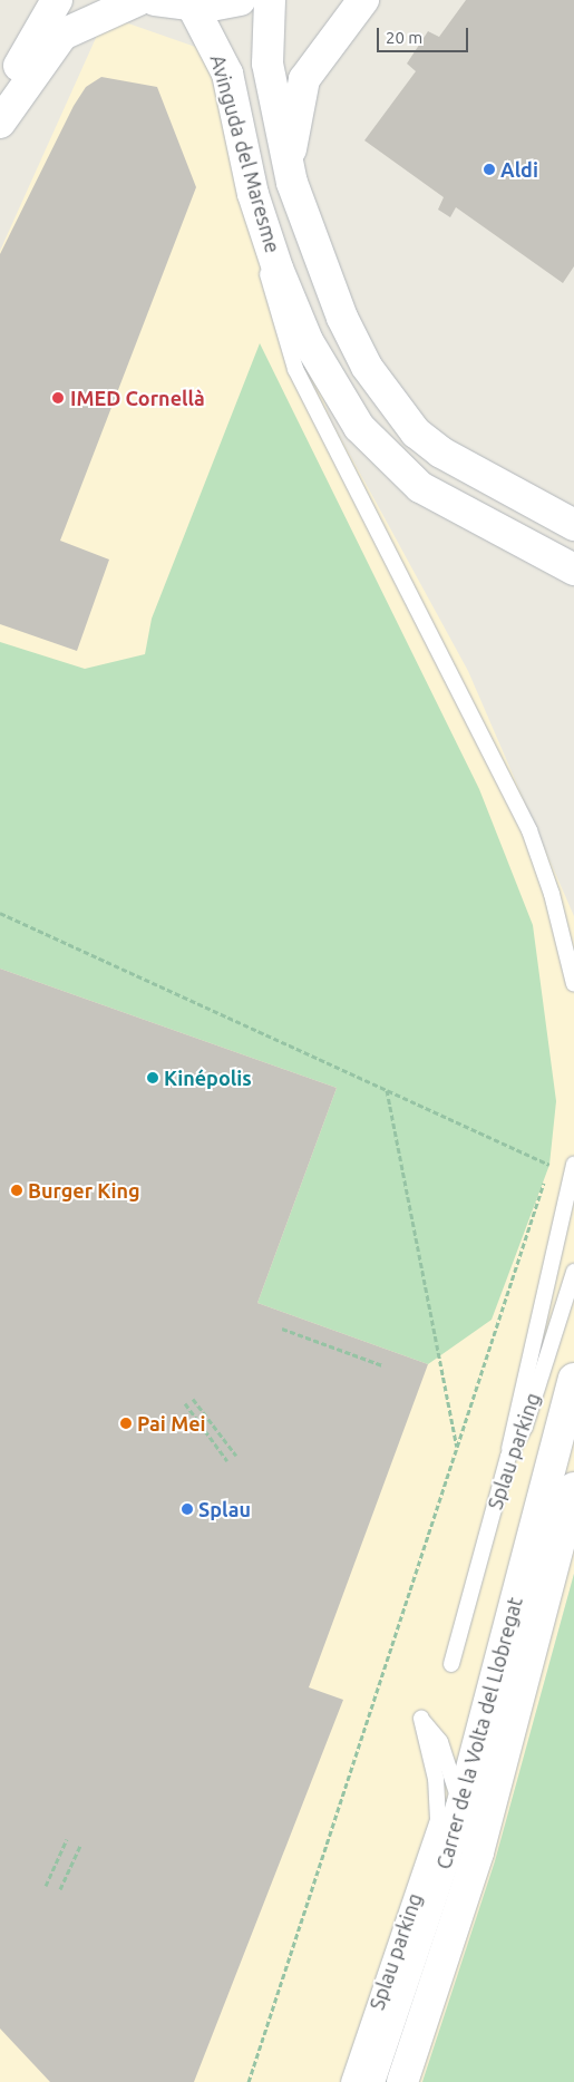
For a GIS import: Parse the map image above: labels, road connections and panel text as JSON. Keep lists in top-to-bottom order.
{
  "streets": {
    "main road": ["Avinguda del Maresme", "Carrer de la Volta del Llobregat"],
    "lane": ["Splau parking"]
  },
  "crossings": [
    ["Splau parking", "Carrer de la Volta del Llobregat"]
  ],
  "places": [
    "Aldi",
    "IMED Cornellà",
    "Kinépolis",
    "Burger King",
    "Pai Mei",
    "Splau"
  ],
  "scale_bar": "20 m"
}
